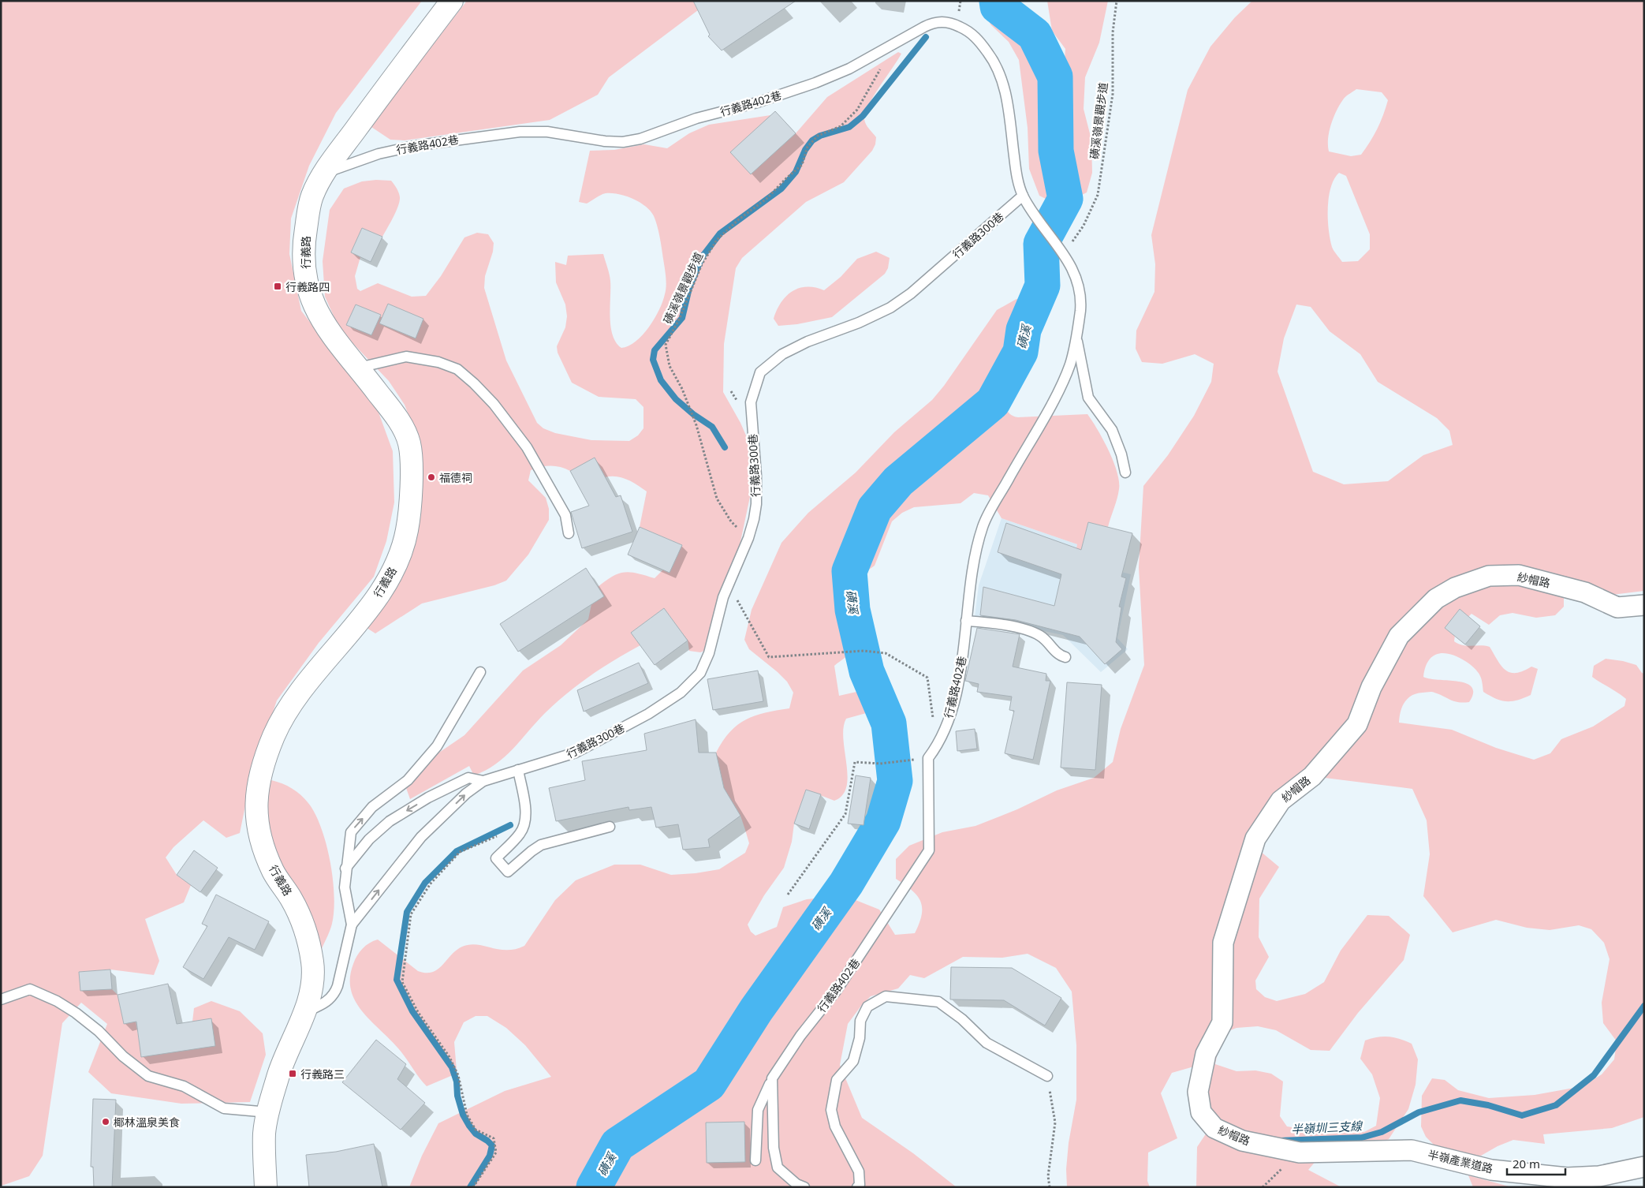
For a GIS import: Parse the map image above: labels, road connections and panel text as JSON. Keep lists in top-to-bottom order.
{
  "streets": {
    "street": ["行義路", "紗帽路", "半嶺產業道路"],
    "lane": ["行義路402巷", "行義路300巷"],
    "path": ["磺溪嶺景觀步道"]
  },
  "crossings": [
    ["行義路402巷", "磺溪嶺景觀步道"],
    ["行義路402巷", "行義路300巷"],
    ["行義路402巷", "行義路"],
    ["磺溪嶺景觀步道", "行義路300巷"],
    ["行義路300巷", "行義路"],
    ["紗帽路", "半嶺產業道路"]
  ],
  "water": ["磺溪", "半嶺圳三支線"],
  "places": {
    "transit": ["行義路四", "行義路三"],
    "other": ["福德祠", "椰林溫泉美食"]
  },
  "scale_bar": "20 m"
}
